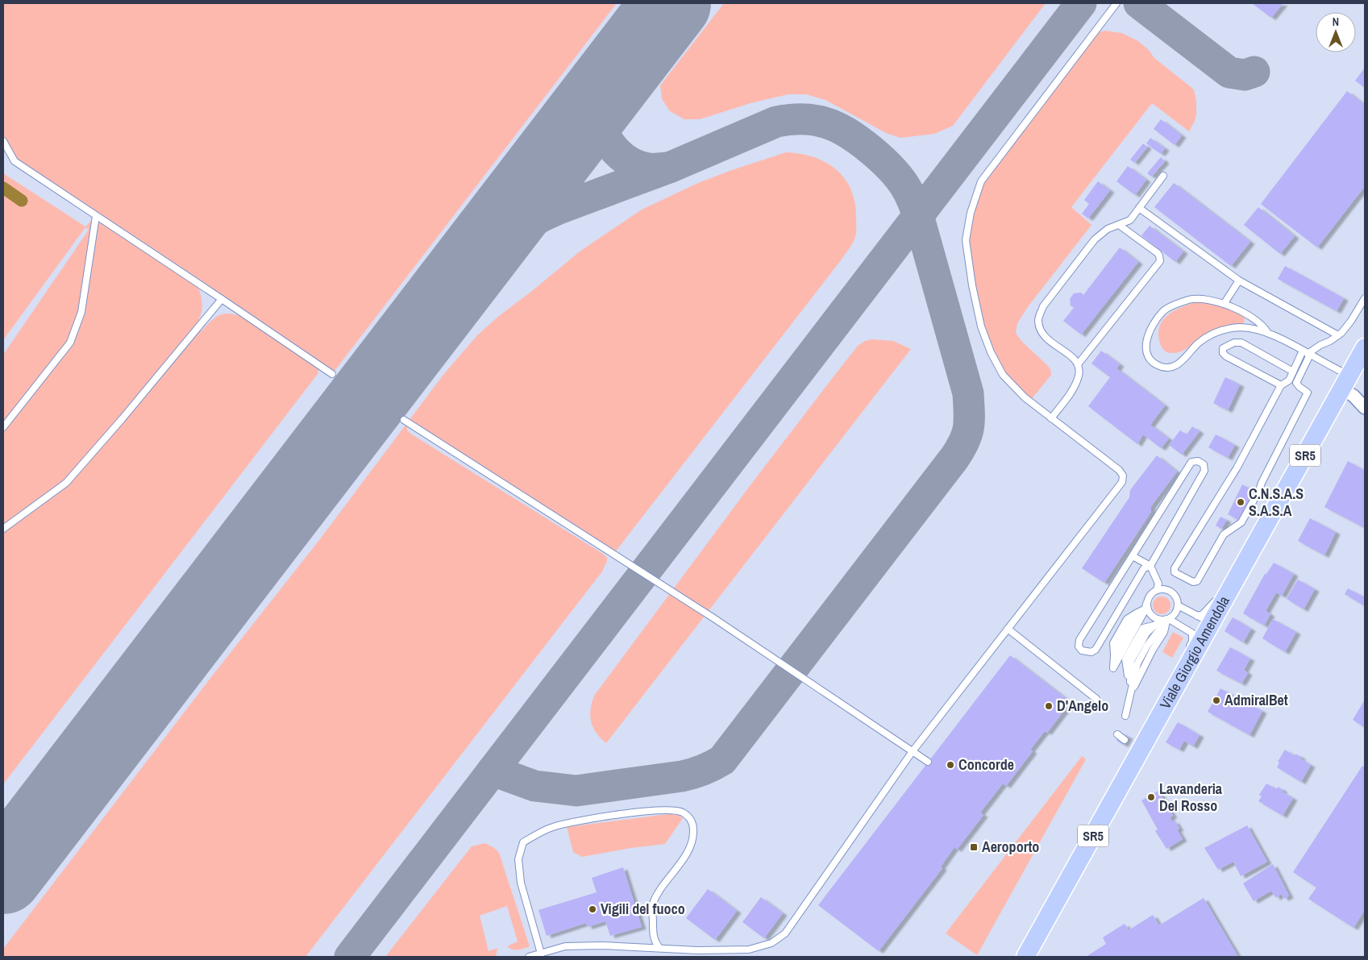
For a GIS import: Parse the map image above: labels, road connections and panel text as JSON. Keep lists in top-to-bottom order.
{
  "streets": {
    "main road": ["SR5", "Viale Giorgio Amendola"]
  },
  "places": {
    "other": [
      "C.N.S.A.S S.A.S.A",
      "AdmiralBet",
      "D'Angelo",
      "Concorde",
      "Lavanderia Del Rosso",
      "Vigili del fuoco"
    ],
    "transit": ["Aeroporto"]
  },
  "north": "top"
}
